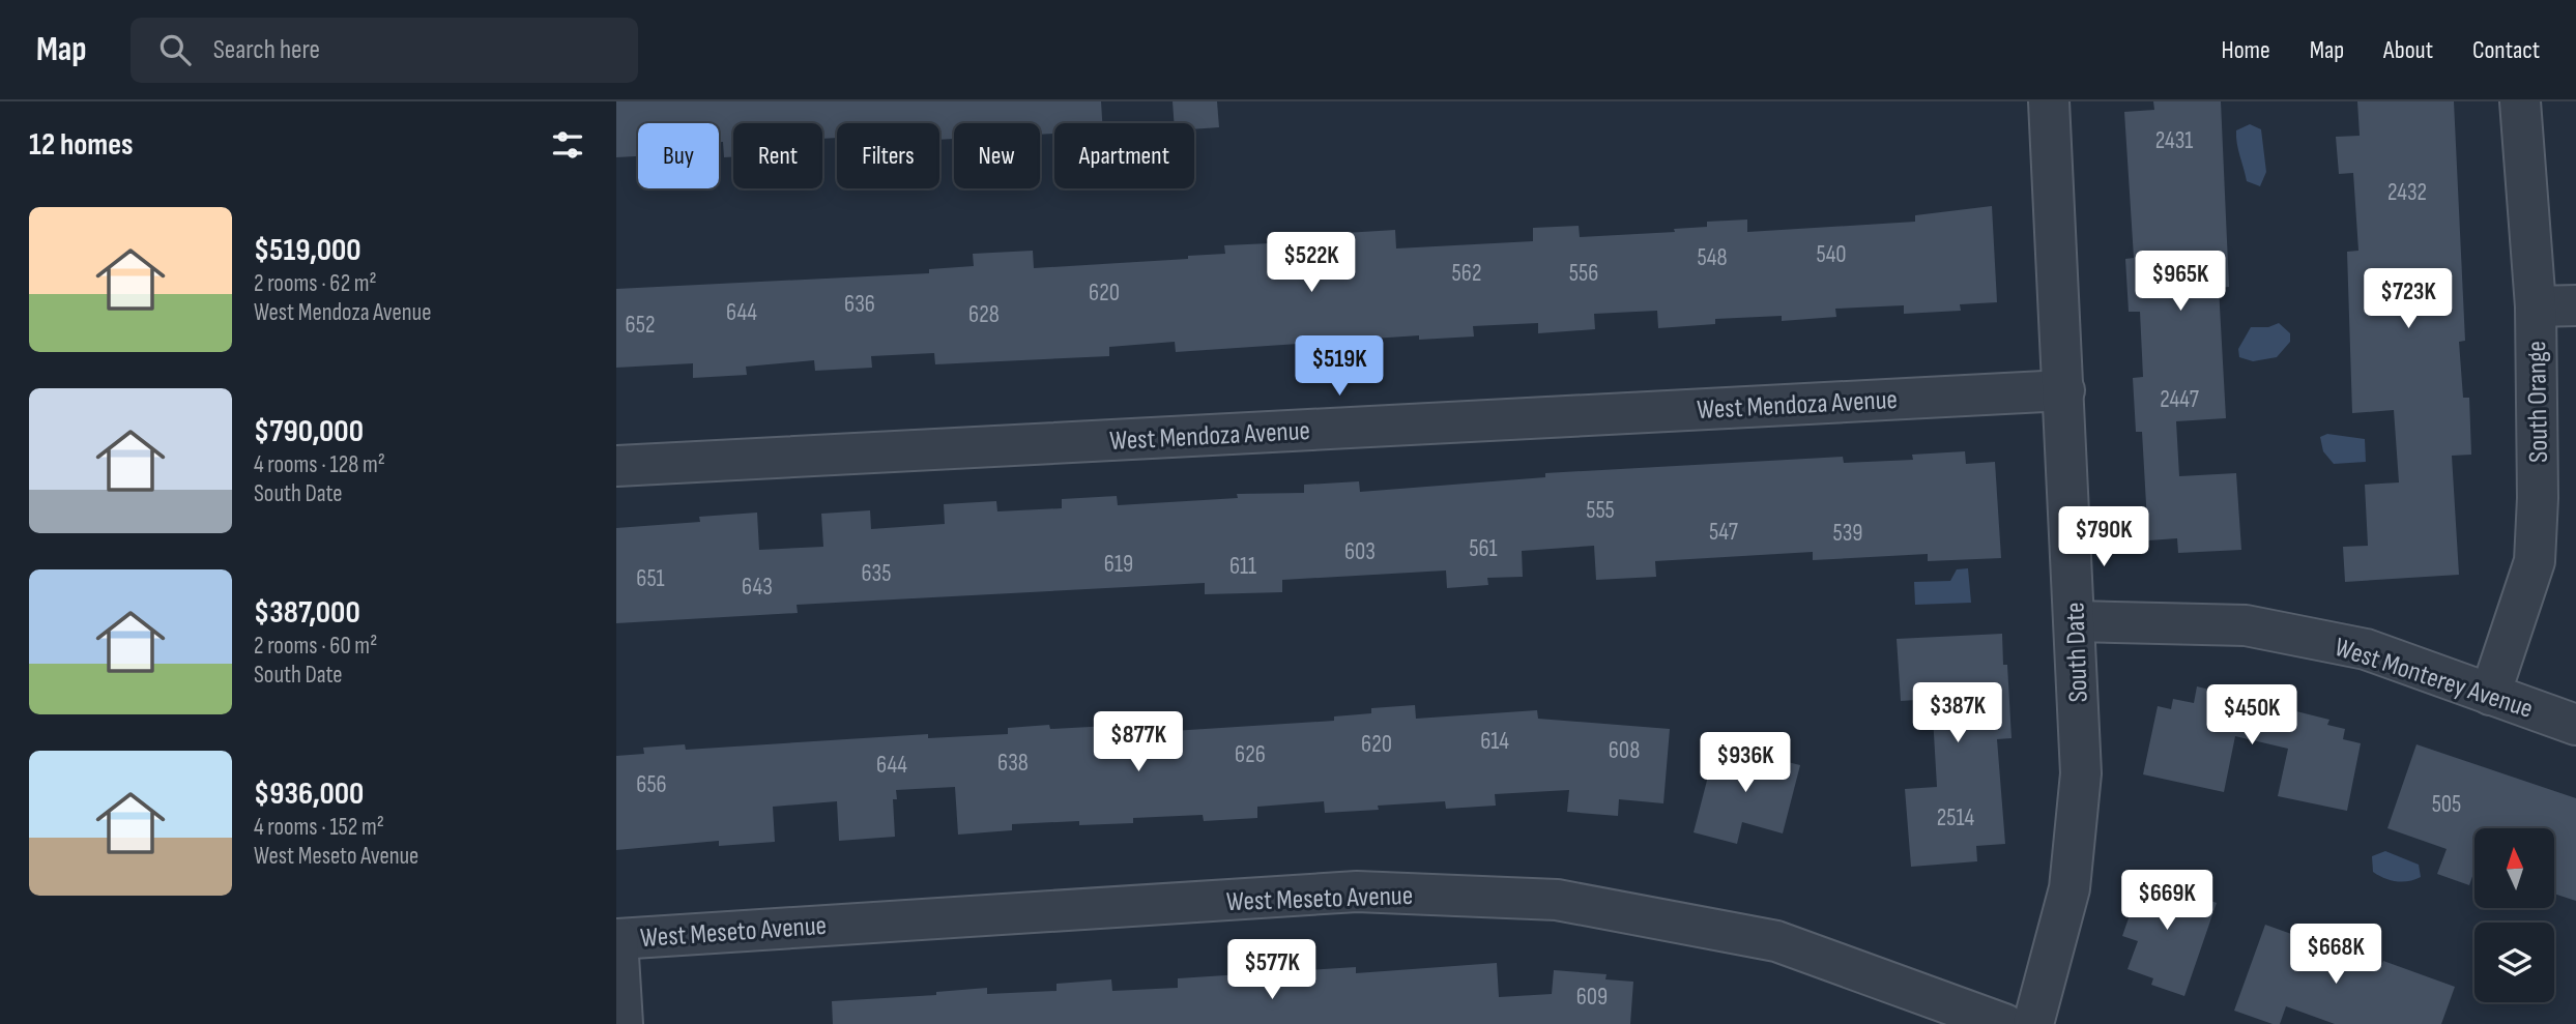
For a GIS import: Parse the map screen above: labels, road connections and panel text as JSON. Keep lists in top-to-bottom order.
{
  "streets": {
    "street": [
      "South Orange",
      "West Mendoza Avenue",
      "South Date",
      "West Monterey Avenue",
      "West Meseto Avenue"
    ]
  },
  "crossings": [
    ["South Orange", "West Monterey Avenue"],
    ["West Mendoza Avenue", "South Date"],
    ["South Date", "West Monterey Avenue"]
  ],
  "house_numbers": [
    "2431",
    "2432",
    "540",
    "548",
    "562",
    "556",
    "620",
    "636",
    "644",
    "628",
    "652",
    "2447",
    "555",
    "547",
    "539",
    "561",
    "603",
    "619",
    "611",
    "635",
    "651",
    "643",
    "614",
    "620",
    "608",
    "626",
    "638",
    "644",
    "656",
    "505",
    "2514",
    "609"
  ],
  "north": "top",
  "page": {
    "header": "Map",
    "search": "Search here",
    "nav": [
      "Home",
      "Map",
      "About",
      "Contact"
    ],
    "heading": "12 homes",
    "chip": [
      "Buy",
      "Rent",
      "Filters",
      "New",
      "Apartment"
    ],
    "list": [
      {
        "name": "$519,000",
        "note": "2 rooms · 62 m² · West Mendoza Avenue"
      },
      {
        "name": "$790,000",
        "note": "4 rooms · 128 m² · South Date"
      },
      {
        "name": "$387,000",
        "note": "2 rooms · 60 m² · South Date"
      },
      {
        "name": "$936,000",
        "note": "4 rooms · 152 m² · West Meseto Avenue"
      }
    ],
    "price": [
      "$522K",
      "$965K",
      "$723K",
      "$519K",
      "$790K",
      "$387K",
      "$450K",
      "$877K",
      "$936K",
      "$669K",
      "$668K",
      "$577K"
    ]
  }
}
